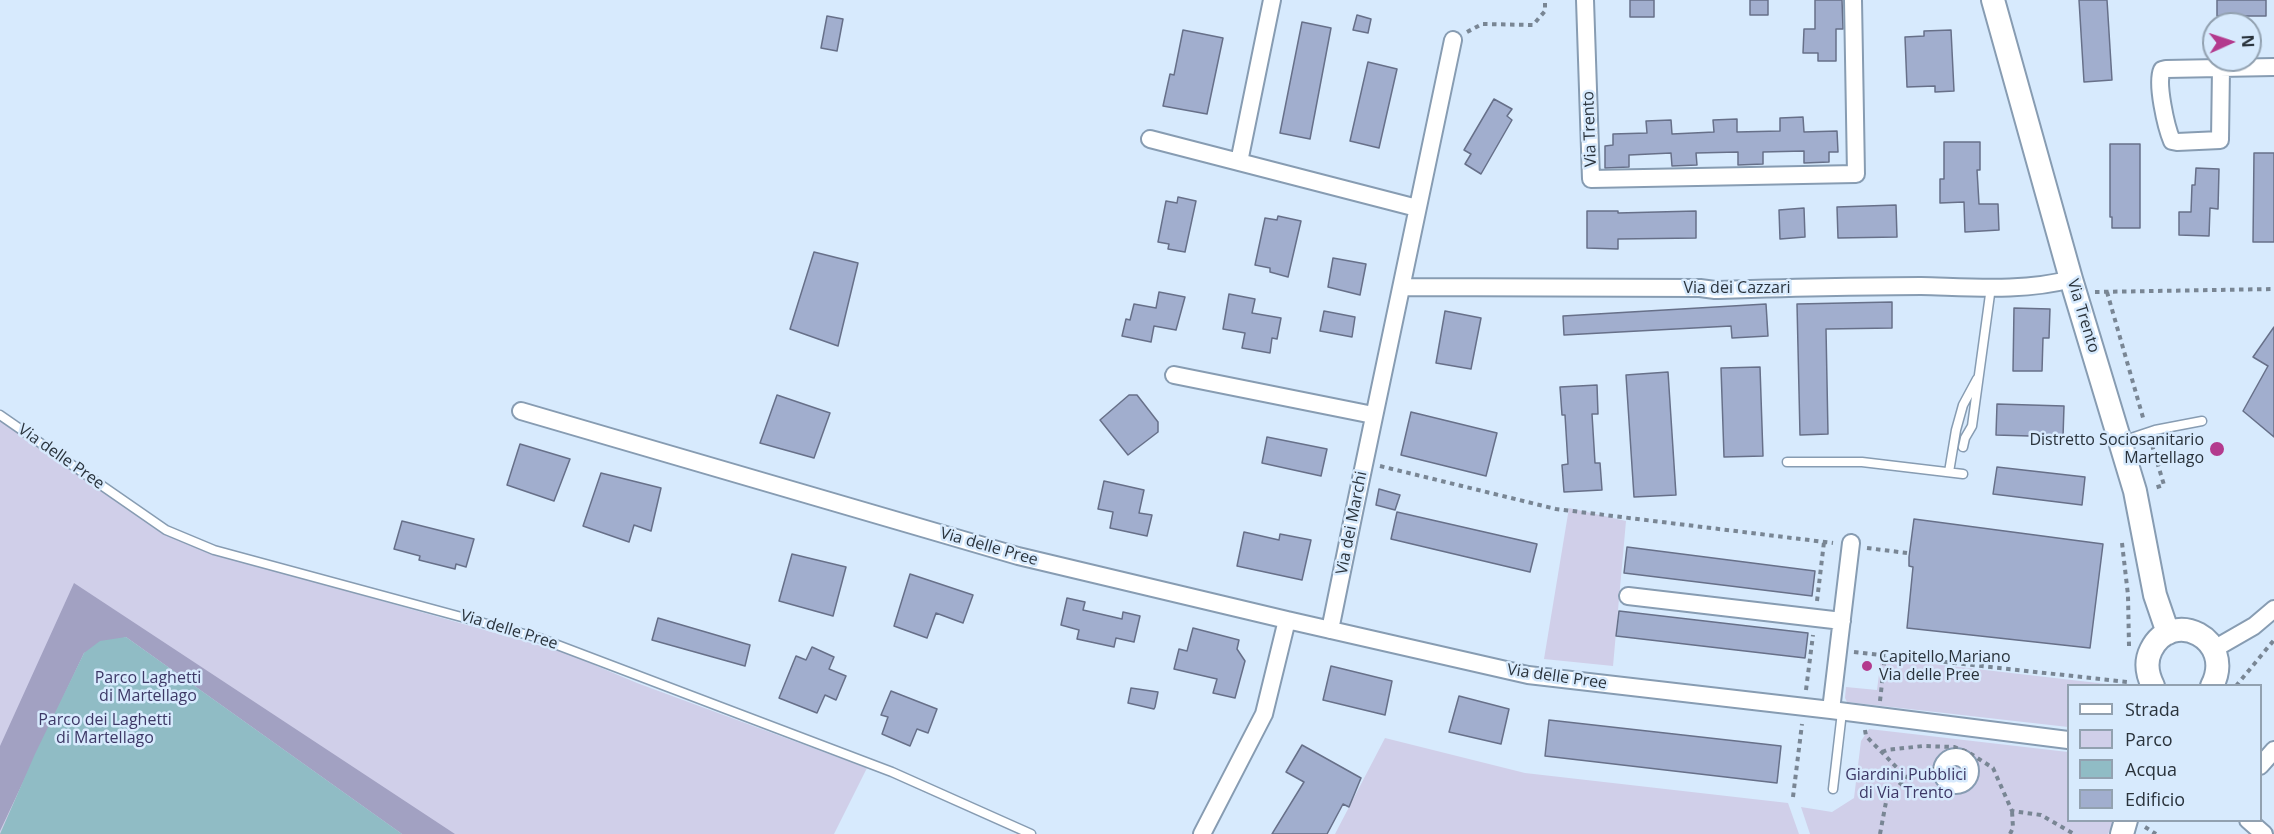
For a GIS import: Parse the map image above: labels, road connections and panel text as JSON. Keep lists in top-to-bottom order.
{
  "streets": {
    "street": [
      "Via Trento",
      "Via dei Cazzari",
      "Via delle Pree",
      "Via dei Marchi"
    ]
  },
  "crossings": [
    ["Via Trento", "Via dei Cazzari"],
    ["Via dei Cazzari", "Via dei Marchi"],
    ["Via delle Pree", "Via dei Marchi"]
  ],
  "parks": ["Parco Laghetti di Martellago", "Parco dei Laghetti di Martellago", "Giardini Pubblici di Via Trento"],
  "places": ["Distretto Sociosanitario Martellago", "Capitello Mariano Via delle Pree"],
  "legend": [
    "Strada",
    "Parco",
    "Acqua",
    "Edificio"
  ],
  "north": "right"
}
